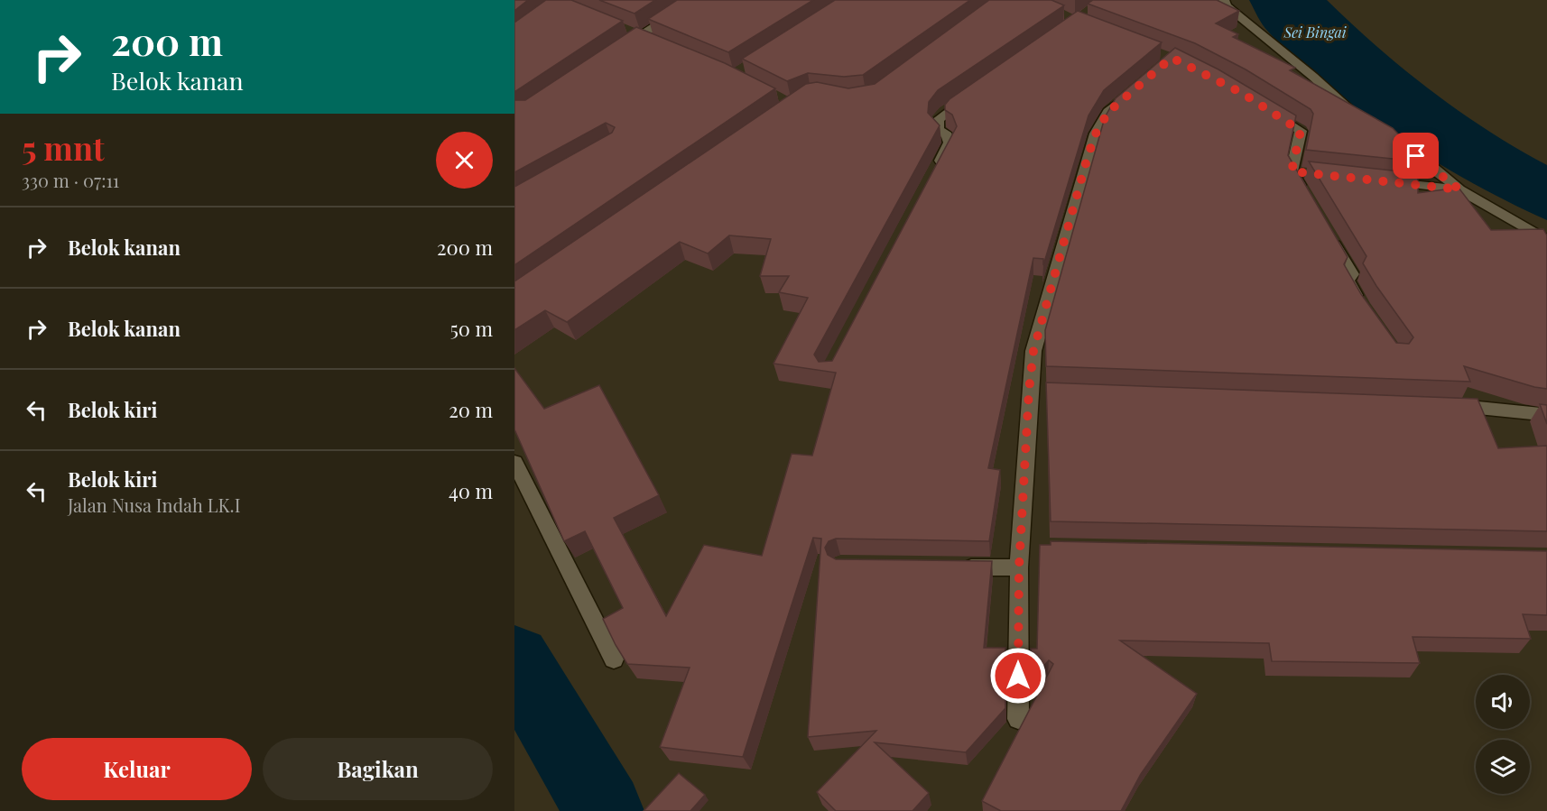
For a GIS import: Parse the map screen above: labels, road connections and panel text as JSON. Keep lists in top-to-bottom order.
{
  "water": ["Sei Bingai"],
  "page": {
    "turn": ["200 m", "Belok kanan"],
    "heading": ["5 mnt", "330 m · 07:11"],
    "list": [
      {
        "name": "Belok kanan",
        "value": "200 m"
      },
      {
        "name": "Belok kanan",
        "value": "50 m"
      },
      {
        "name": "Belok kiri",
        "value": "20 m"
      },
      {
        "name": "Belok kiri",
        "note": "Jalan Nusa Indah LK.I",
        "value": "40 m"
      }
    ],
    "buttons": ["Keluar", "Bagikan"]
  }
}
